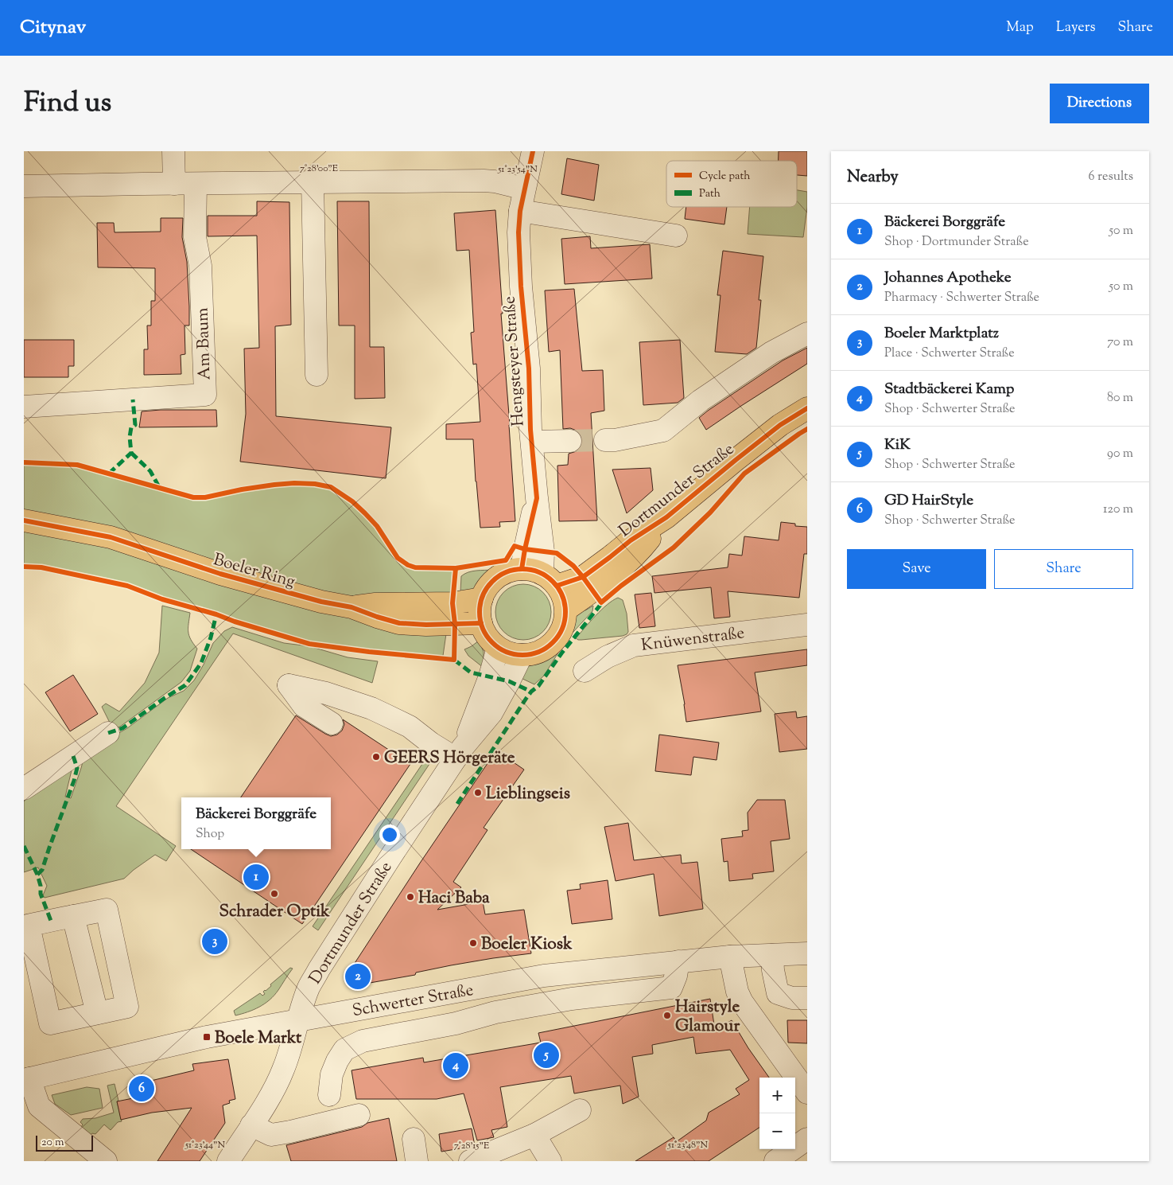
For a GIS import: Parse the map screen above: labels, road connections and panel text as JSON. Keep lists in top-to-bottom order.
{
  "streets": {
    "main road": ["Dortmunder Straße", "Boeler Ring"],
    "street": [
      "Am Baum",
      "Hengsteyer Straße",
      "Knüwenstraße",
      "Schwerter Straße"
    ]
  },
  "crossings": [
    ["Hengsteyer Straße", "Dortmunder Straße"],
    ["Hengsteyer Straße", "Boeler Ring"],
    ["Dortmunder Straße", "Boeler Ring"],
    ["Dortmunder Straße", "Schwerter Straße"]
  ],
  "places": {
    "other": [
      "GEERS Hörgeräte",
      "Lieblingseis",
      "Schrader Optik",
      "Haci Baba",
      "Boeler Kiosk",
      "Hairstyle Glamour"
    ],
    "transit": ["Boele Markt"]
  },
  "legend": ["Cycle path", "Path"],
  "scale_bar": "20 m",
  "page": {
    "header": "Citynav",
    "nav": ["Map", "Layers", "Share"],
    "title": "Find us",
    "buttons": [
      "Directions",
      ["Save", "Share"]
    ],
    "heading": ["Nearby", "6 results"],
    "list": [
      {
        "mark": "1",
        "name": "Bäckerei Borggräfe",
        "note": "Shop · Dortmunder Straße",
        "value": "50 m"
      },
      {
        "mark": "2",
        "name": "Johannes Apotheke",
        "note": "Pharmacy · Schwerter Straße",
        "value": "50 m"
      },
      {
        "mark": "3",
        "name": "Boeler Marktplatz",
        "note": "Place · Schwerter Straße",
        "value": "70 m"
      },
      {
        "mark": "4",
        "name": "Stadtbäckerei Kamp",
        "note": "Shop · Schwerter Straße",
        "value": "80 m"
      },
      {
        "mark": "5",
        "name": "KiK",
        "note": "Shop · Schwerter Straße",
        "value": "90 m"
      },
      {
        "mark": "6",
        "name": "GD HairStyle",
        "note": "Shop · Schwerter Straße",
        "value": "120 m"
      }
    ],
    "popup": ["Bäckerei Borggräfe", "Shop"],
    "pins": [
      "1",
      "3",
      "2",
      "5",
      "4",
      "6"
    ],
    "map_buttons": ["+", "−"],
    "scale": "20 m"
  },
  "coordinates": [
    "7°28'00\"E",
    "51°23'54\"N",
    "51°23'44\"N",
    "51°23'48\"N",
    "7°28'15\"E"
  ]
}
